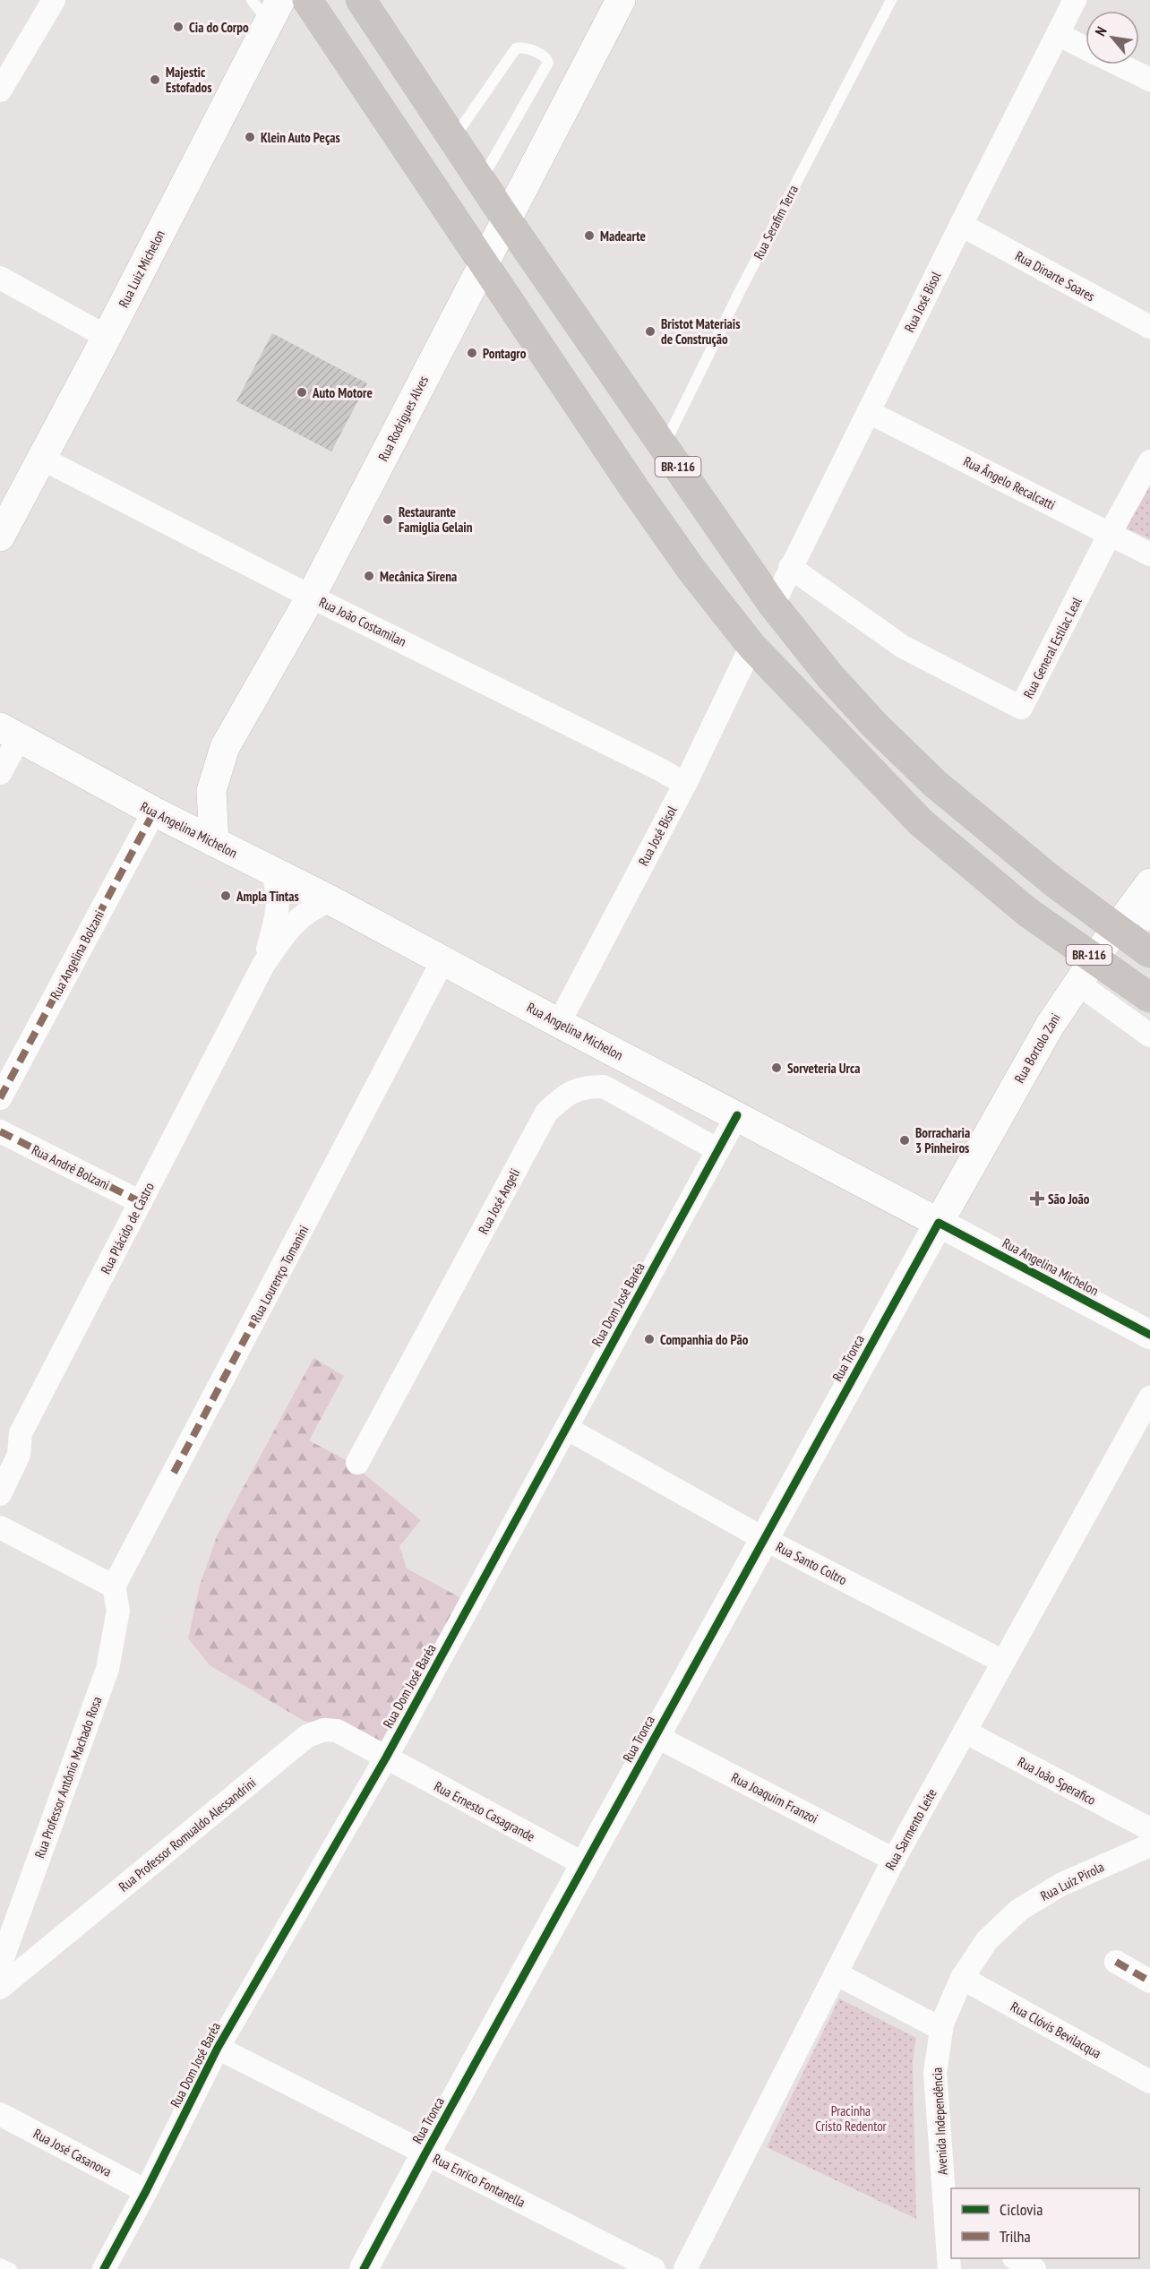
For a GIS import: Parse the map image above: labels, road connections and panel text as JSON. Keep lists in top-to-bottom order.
{
  "streets": {
    "highway": ["BR-116"],
    "main road": [
      "Rua Luiz Michelon",
      "Rua Rodrigues Alves",
      "Rua Angelina Michelon",
      "Rua Bortolo Zani"
    ],
    "street": [
      "Rua Dinarte Soares",
      "Rua José Bisol",
      "Rua Ângelo Recalcatti",
      "Rua João Costamilan",
      "Rua General Estilac Leal",
      "Rua Angelina Bolzani",
      "Rua André Bolzani",
      "Rua José Angeli",
      "Rua Plácido de Castro",
      "Rua Lourenço Tomanini",
      "Rua Dom José Baréa",
      "Rua Tronca",
      "Rua Santo Coltro",
      "Rua Professor Antônio Machado Rosa",
      "Rua João Sperafico",
      "Rua Joaquim Franzoi",
      "Rua Ernesto Casagrande",
      "Rua Sarmento Leite",
      "Rua Professor Romualdo Alessandrini",
      "Rua Luiz Pirola",
      "Rua Clóvis Bevilacqua",
      "Avenida Independência",
      "Rua José Casanova",
      "Rua Enrico Fontanella"
    ],
    "lane": ["Rua Serafim Terra"]
  },
  "crossings": [
    ["Rua Serafim Terra", "BR-116"],
    ["Rua Luiz Michelon", "Rua João Costamilan"],
    ["Rua Dinarte Soares", "Rua José Bisol"],
    ["Rua José Bisol", "BR-116"],
    ["Rua José Bisol", "Rua Ângelo Recalcatti"],
    ["Rua José Bisol", "Rua João Costamilan"],
    ["Rua José Bisol", "Rua General Estilac Leal"],
    ["Rua José Bisol", "Rua Angelina Michelon"],
    ["Rua Rodrigues Alves", "BR-116"],
    ["Rua Rodrigues Alves", "Rua João Costamilan"],
    ["Rua Rodrigues Alves", "Rua Angelina Michelon"],
    ["Rua Ângelo Recalcatti", "Rua General Estilac Leal"],
    ["Rua Angelina Michelon", "Rua Angelina Bolzani"],
    ["Rua Angelina Michelon", "Rua Bortolo Zani"],
    ["Rua Angelina Michelon", "Rua Plácido de Castro"],
    ["Rua Angelina Michelon", "Rua Lourenço Tomanini"],
    ["Rua Angelina Michelon", "Rua Dom José Baréa"],
    ["Rua Angelina Michelon", "Rua Tronca"],
    ["Rua Bortolo Zani", "Rua Tronca"],
    ["Rua André Bolzani", "Rua Plácido de Castro"],
    ["Rua José Angeli", "Rua Dom José Baréa"],
    ["Rua Lourenço Tomanini", "Rua Professor Antônio Machado Rosa"],
    ["Rua Dom José Baréa", "Rua Santo Coltro"],
    ["Rua Dom José Baréa", "Rua Ernesto Casagrande"],
    ["Rua Dom José Baréa", "Rua Professor Romualdo Alessandrini"],
    ["Rua Dom José Baréa", "Rua José Casanova"],
    ["Rua Dom José Baréa", "Rua Enrico Fontanella"],
    ["Rua Tronca", "Rua Santo Coltro"],
    ["Rua Tronca", "Rua Joaquim Franzoi"],
    ["Rua Tronca", "Rua Ernesto Casagrande"],
    ["Rua Tronca", "Rua Enrico Fontanella"],
    ["Rua Santo Coltro", "Rua Sarmento Leite"],
    ["Rua João Sperafico", "Rua Sarmento Leite"],
    ["Rua Joaquim Franzoi", "Rua Sarmento Leite"],
    ["Rua Ernesto Casagrande", "Rua Professor Romualdo Alessandrini"],
    ["Rua Luiz Pirola", "Rua Clóvis Bevilacqua"],
    ["Rua Luiz Pirola", "Avenida Independência"],
    ["Rua Clóvis Bevilacqua", "Avenida Independência"]
  ],
  "parks": ["Pracinha Cristo Redentor"],
  "places": {
    "other": [
      "Cia do Corpo",
      "Majestic Estofados",
      "Klein Auto Peças",
      "Madearte",
      "Bristot Materiais de Construção",
      "Pontagro",
      "Auto Motore",
      "Restaurante Famiglia Gelain",
      "Mecânica Sirena",
      "Ampla Tintas",
      "Sorveteria Urca",
      "Borracharia 3 Pinheiros",
      "Companhia do Pão"
    ],
    "health": ["São João"]
  },
  "legend": ["Ciclovia", "Trilha"],
  "north": "top left"
}
